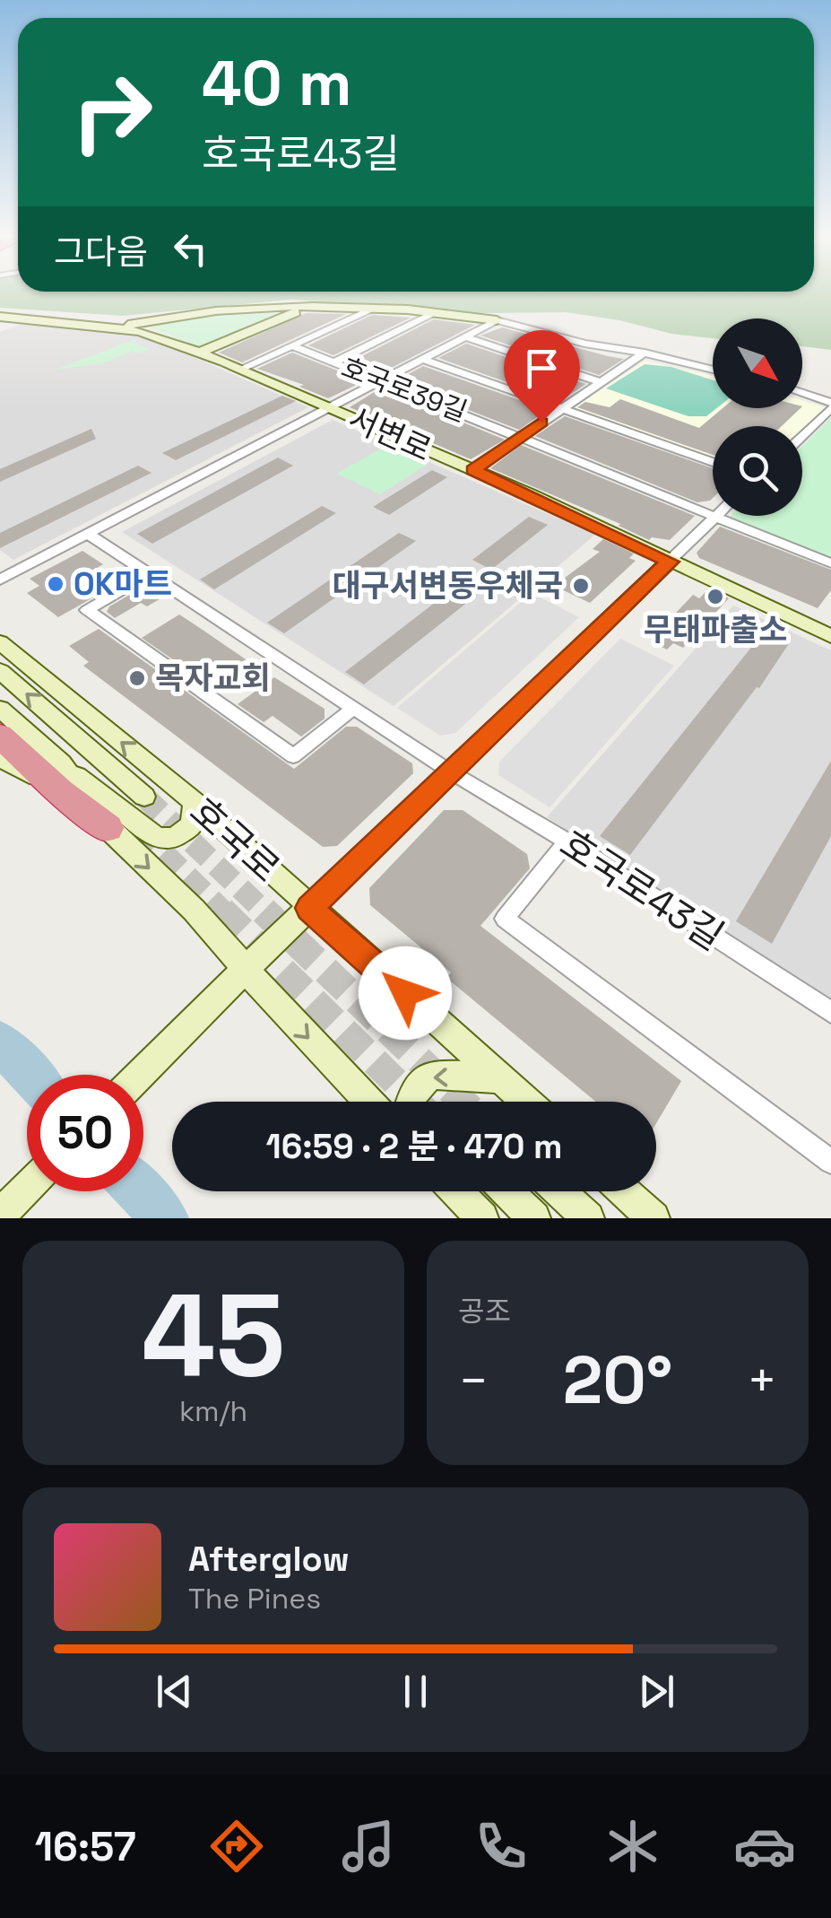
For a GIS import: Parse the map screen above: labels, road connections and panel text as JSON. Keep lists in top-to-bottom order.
{
  "streets": {
    "main road": ["서변로", "호국로"],
    "street": ["호국로39길", "호국로43길"]
  },
  "crossings": [
    ["호국로39길", "서변로"]
  ],
  "places": [
    "OK마트",
    "대구서변동우체국",
    "무태파출소",
    "목자교회"
  ],
  "north": "bottom right",
  "page": {
    "turn": ["40 m", "호국로43길"],
    "then": "그다음",
    "limit": "50",
    "trip": "16:59 · 2 분 · 470 m",
    "tile": [
      ["45", "km/h"],
      "공조"
    ],
    "heat": ["−", "20°", "+"],
    "song": ["Afterglow", "The Pines"],
    "tabs": "16:57"
  }
}
